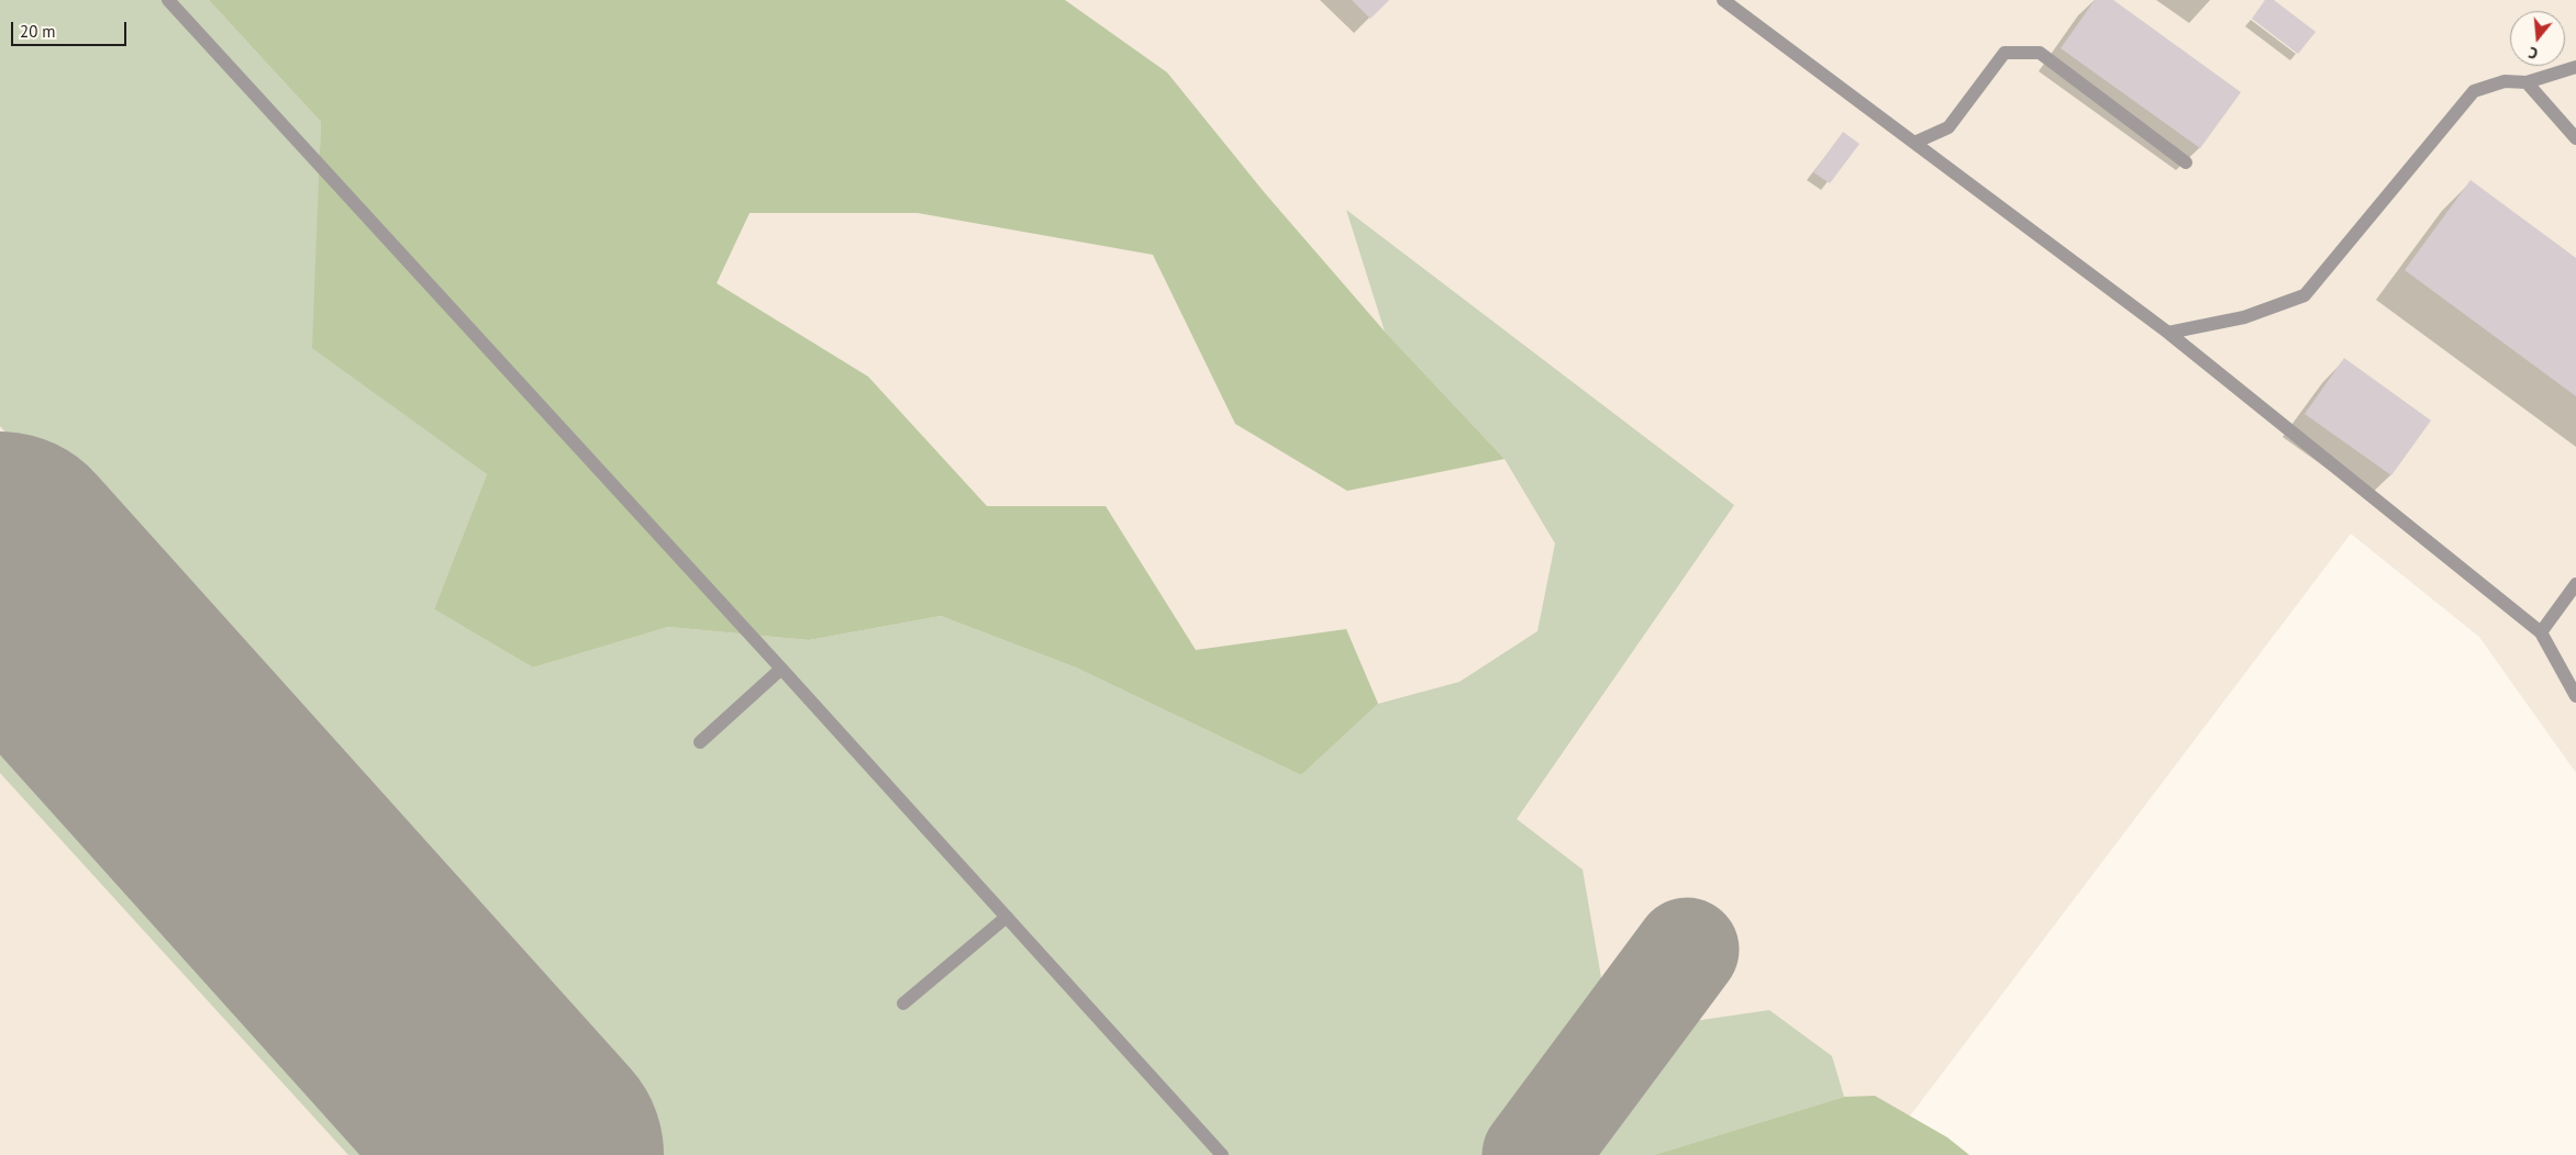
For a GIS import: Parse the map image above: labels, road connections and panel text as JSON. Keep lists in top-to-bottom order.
{
  "scale_bar": "20 m",
  "north": "bottom"
}
